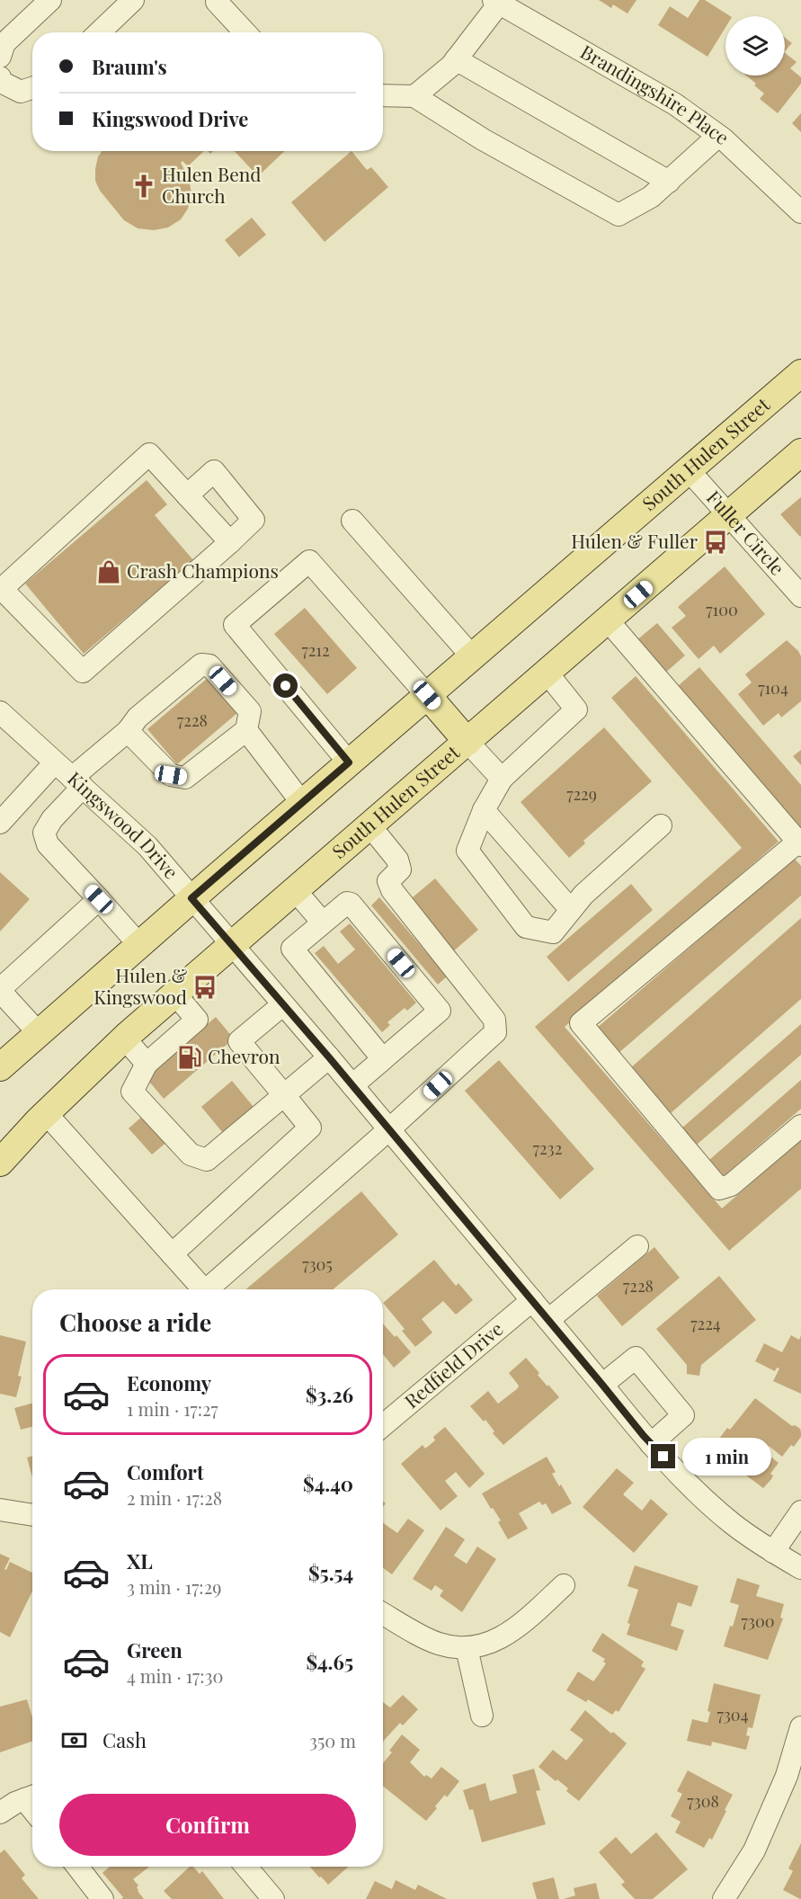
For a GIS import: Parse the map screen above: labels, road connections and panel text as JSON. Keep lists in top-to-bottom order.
{
  "streets": {
    "main road": ["South Hulen Street"],
    "street": [
      "Brandingshire Place",
      "Fuller Circle",
      "Kingswood Drive",
      "Redfield Drive"
    ]
  },
  "crossings": [
    ["South Hulen Street", "Fuller Circle"],
    ["South Hulen Street", "Kingswood Drive"],
    ["Kingswood Drive", "Redfield Drive"]
  ],
  "places": {
    "church": ["Hulen Bend Church"],
    "bus stop": ["Hulen & Fuller", "Hulen & Kingswood"],
    "shop": ["Crash Champions"],
    "fuel station": ["Chevron"]
  },
  "house_numbers": [
    "7100",
    "7212",
    "7104",
    "7228",
    "7229",
    "7232",
    "7305",
    "7228",
    "7224",
    "7300",
    "7304",
    "7308"
  ],
  "page": {
    "banner": ["Braum's", "Kingswood Drive"],
    "heading": "Choose a ride",
    "list": [
      {
        "name": "Economy",
        "note": "1 min · 17:27",
        "value": "$3.26"
      },
      {
        "name": "Comfort",
        "note": "2 min · 17:28",
        "value": "$4.40"
      },
      {
        "name": "XL",
        "note": "3 min · 17:29",
        "value": "$5.54"
      },
      {
        "name": "Green",
        "note": "4 min · 17:30",
        "value": "$4.65"
      }
    ],
    "bubble": "1 min",
    "pay": ["Cash", "350 m"],
    "buttons": "Confirm"
  }
}
